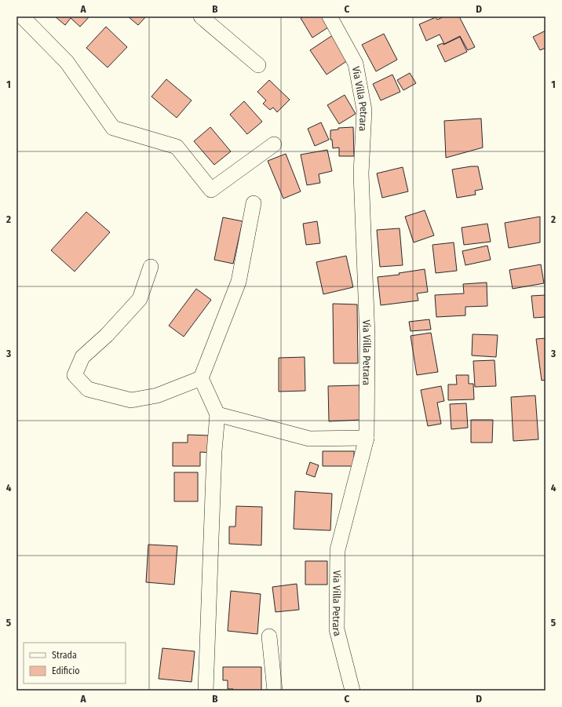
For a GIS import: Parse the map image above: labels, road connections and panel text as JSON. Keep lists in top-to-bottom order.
{
  "streets": {
    "street": ["Via Villa Petrara"]
  },
  "legend": ["Strada", "Edificio"],
  "grid": {
    "columns": [
      "A",
      "B",
      "C",
      "D"
    ],
    "rows": [
      "1",
      "2",
      "3",
      "4",
      "5"
    ]
  }
}
